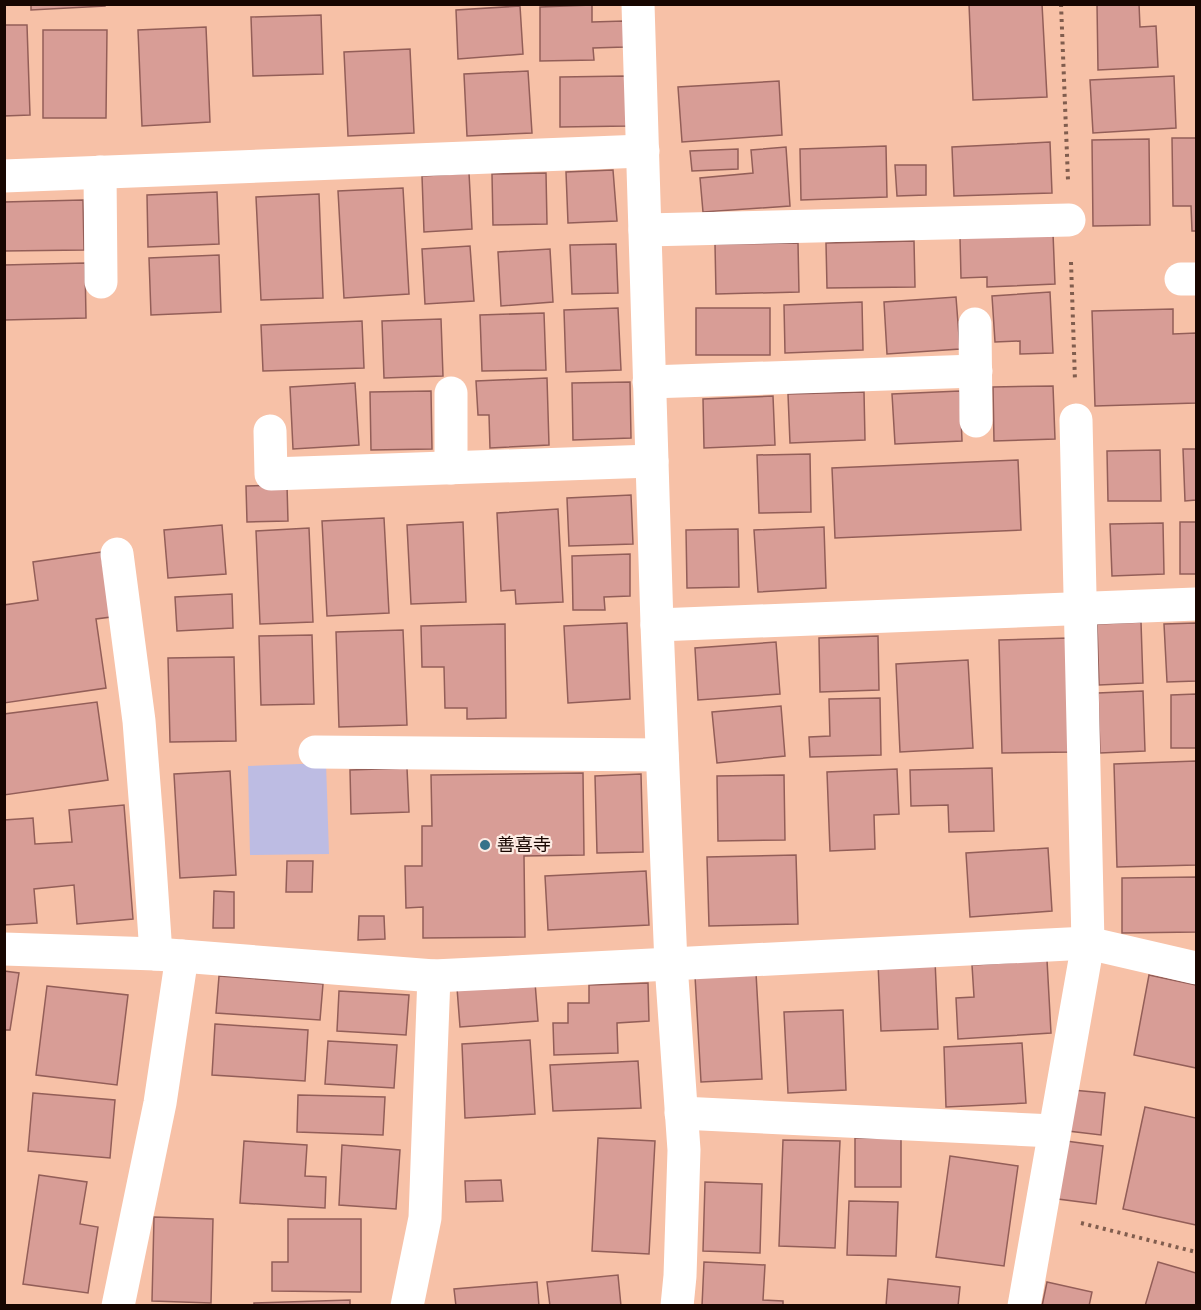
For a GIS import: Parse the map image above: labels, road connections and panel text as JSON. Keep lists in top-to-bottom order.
{
  "places": ["善喜寺"]
}
